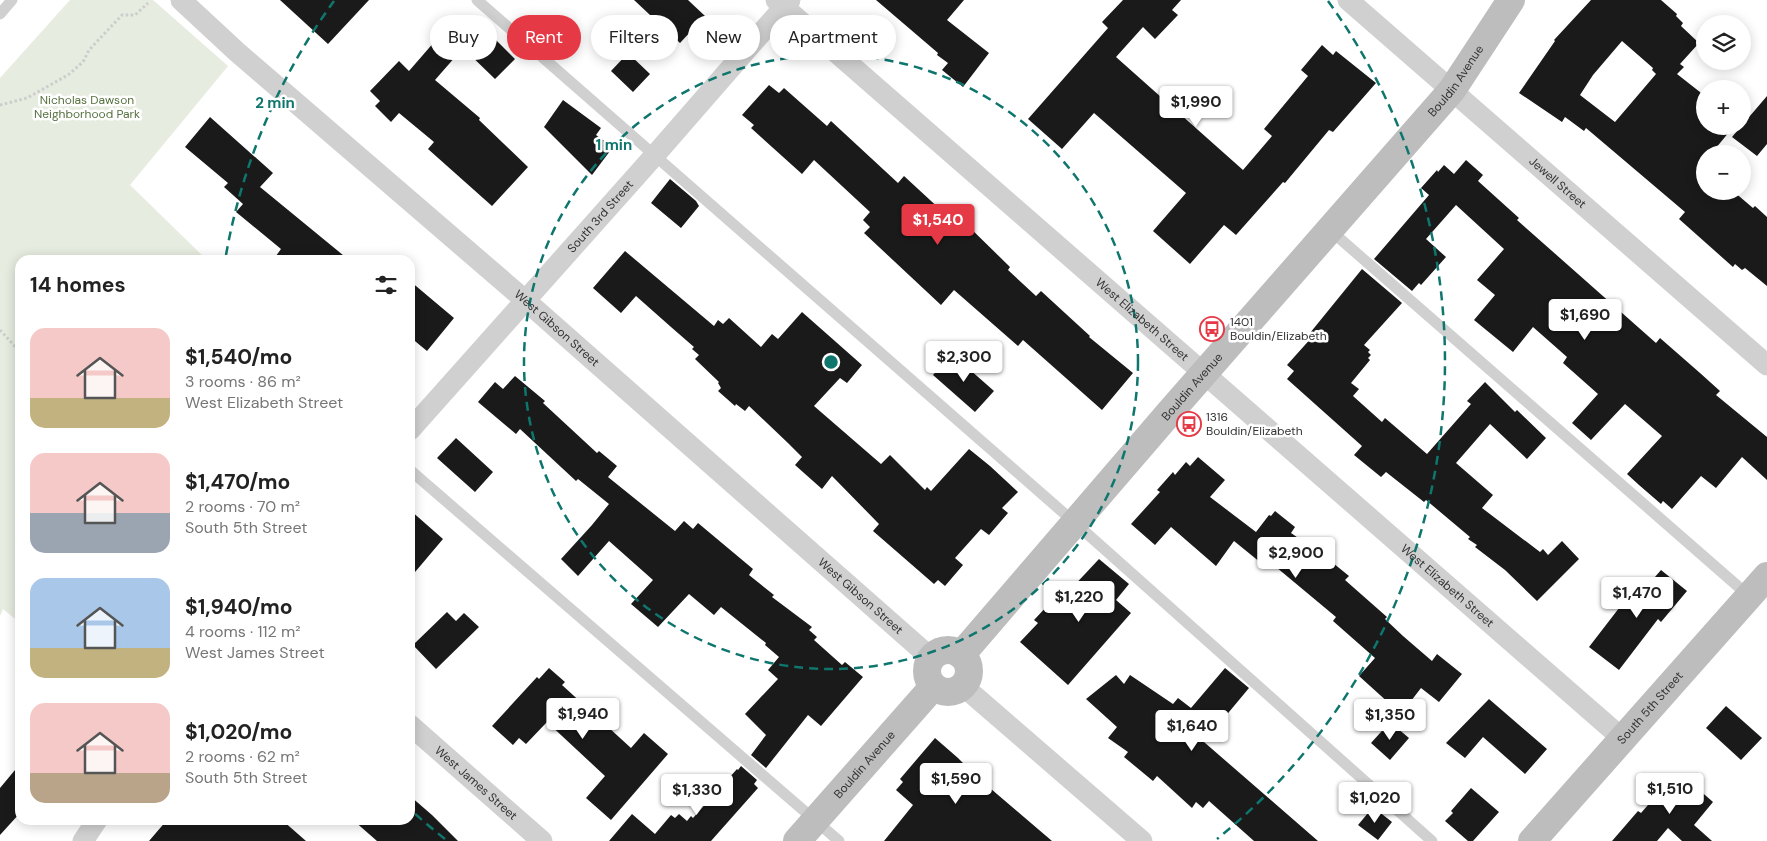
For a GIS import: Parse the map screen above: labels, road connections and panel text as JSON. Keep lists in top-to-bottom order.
{
  "streets": {
    "street": [
      "Bouldin Avenue",
      "Jewell Street",
      "South 3rd Street",
      "West Elizabeth Street",
      "West Gibson Street",
      "South 5th Street",
      "West James Street"
    ]
  },
  "crossings": [
    ["Bouldin Avenue", "Jewell Street"],
    ["Bouldin Avenue", "West Elizabeth Street"],
    ["Bouldin Avenue", "West Gibson Street"],
    ["South 3rd Street", "West Elizabeth Street"],
    ["South 3rd Street", "West Gibson Street"],
    ["West Elizabeth Street", "South 5th Street"]
  ],
  "parks": ["Nicholas Dawson Neighborhood Park"],
  "places": {
    "bus stop": ["1401 Bouldin/Elizabeth", "1316 Bouldin/Elizabeth"]
  },
  "page": {
    "map_buttons": ["+", "−"],
    "chip": [
      "Buy",
      "Rent",
      "Filters",
      "New",
      "Apartment"
    ],
    "price": [
      "$1,990",
      "$1,540",
      "$1,690",
      "$2,300",
      "$2,900",
      "$1,470",
      "$1,220",
      "$1,940",
      "$1,350",
      "$1,640",
      "$1,590",
      "$1,510",
      "$1,330",
      "$1,020"
    ],
    "heading": "14 homes",
    "list": [
      {
        "name": "$1,540/mo",
        "note": "3 rooms · 86 m² · West Elizabeth Street"
      },
      {
        "name": "$1,470/mo",
        "note": "2 rooms · 70 m² · South 5th Street"
      },
      {
        "name": "$1,940/mo",
        "note": "4 rooms · 112 m² · West James Street"
      },
      {
        "name": "$1,020/mo",
        "note": "2 rooms · 62 m² · South 5th Street"
      }
    ]
  },
  "rings": ["2 min", "1 min"]
}
